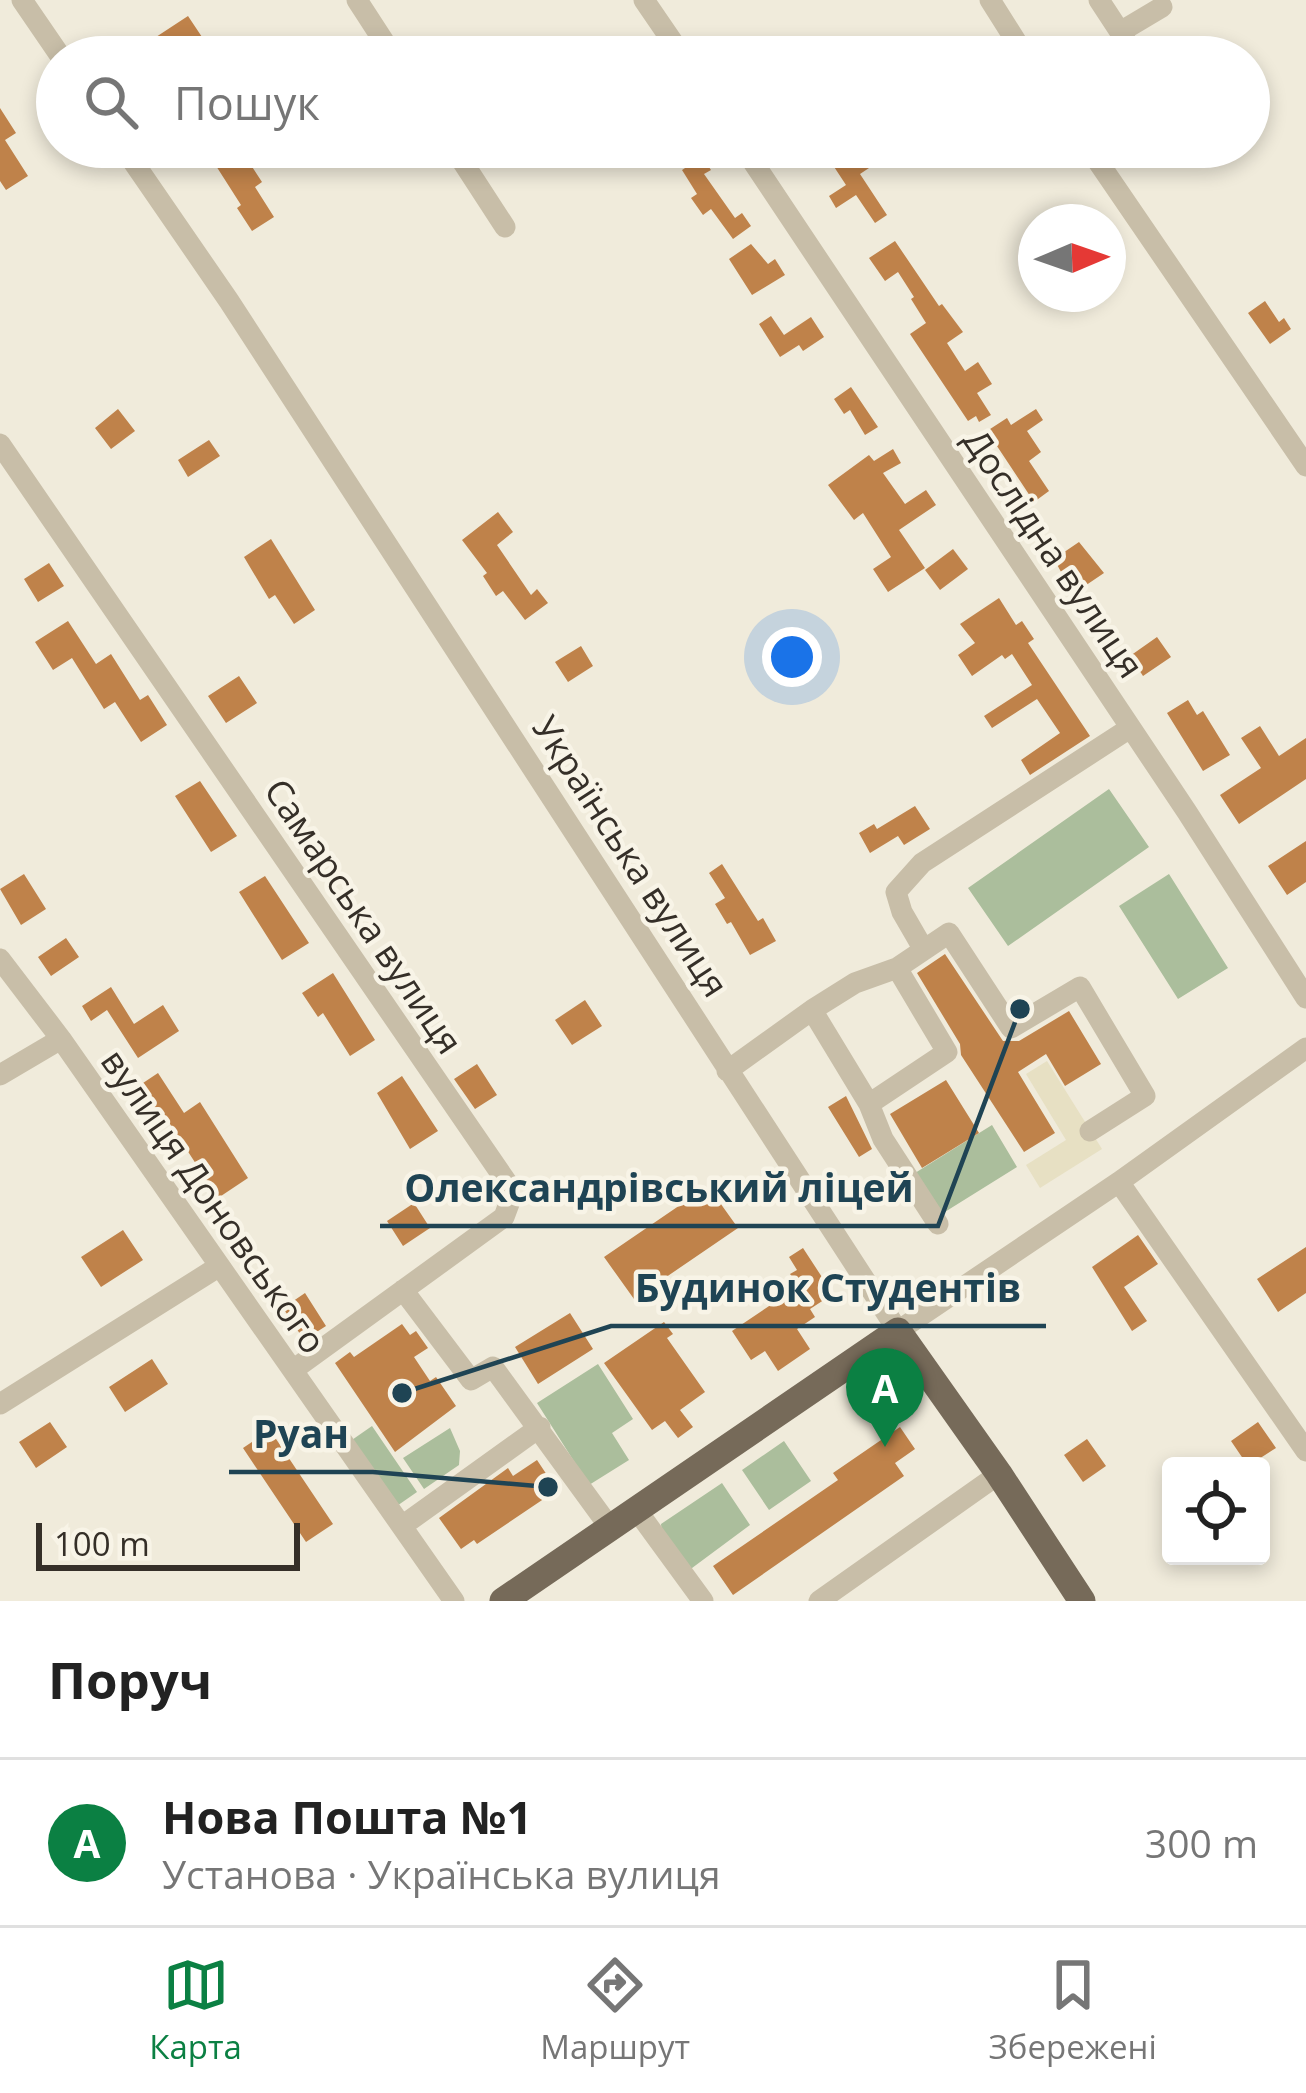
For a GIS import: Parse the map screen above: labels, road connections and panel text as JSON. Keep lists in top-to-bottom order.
{
  "streets": {
    "main road": ["Українська вулиця"],
    "street": ["Дослідна вулиця", "Самарська вулиця", "вулиця Доновського"]
  },
  "crossings": [
    ["Самарська вулиця", "вулиця Доновського"]
  ],
  "places": ["Олександрівський ліцей", "Будинок Студентів", "Руан"],
  "scale_bar": "100 m",
  "north": "right",
  "page": {
    "search": "Пошук",
    "pins": "A",
    "scale": "100 m",
    "heading": "Поруч",
    "list": [
      {
        "mark": "A",
        "name": "Нова Пошта №1",
        "note": "Установа · Українська вулиця",
        "value": "300 m"
      }
    ],
    "nav": ["Карта", "Маршрут", "Збережені"]
  }
}
